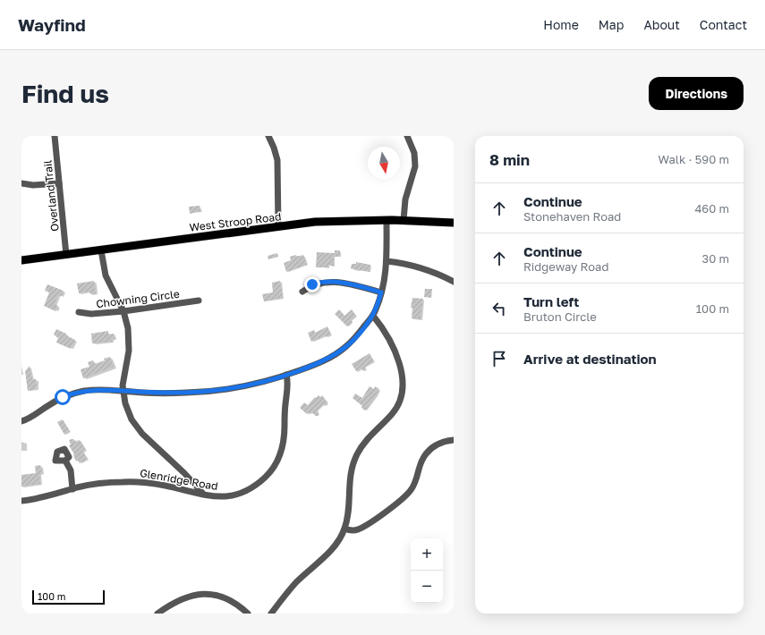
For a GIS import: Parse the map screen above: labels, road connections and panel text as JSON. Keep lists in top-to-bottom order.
{
  "streets": {
    "main road": ["West Stroop Road"],
    "street": ["Overland Trail", "Chowning Circle", "Glenridge Road"]
  },
  "crossings": [
    ["Overland Trail", "West Stroop Road"]
  ],
  "scale_bar": "100 m",
  "north": "bottom",
  "page": {
    "header": "Wayfind",
    "nav": [
      "Home",
      "Map",
      "About",
      "Contact"
    ],
    "buttons": "Directions",
    "title": "Find us",
    "heading": ["8 min", "Walk · 590 m"],
    "list": [
      ["Continue", "Stonehaven Road", "460 m"],
      ["Continue", "Ridgeway Road", "30 m"],
      ["Turn left", "Bruton Circle", "100 m"],
      "Arrive at destination"
    ],
    "map_buttons": ["+", "−"],
    "scale": "100 m"
  }
}
